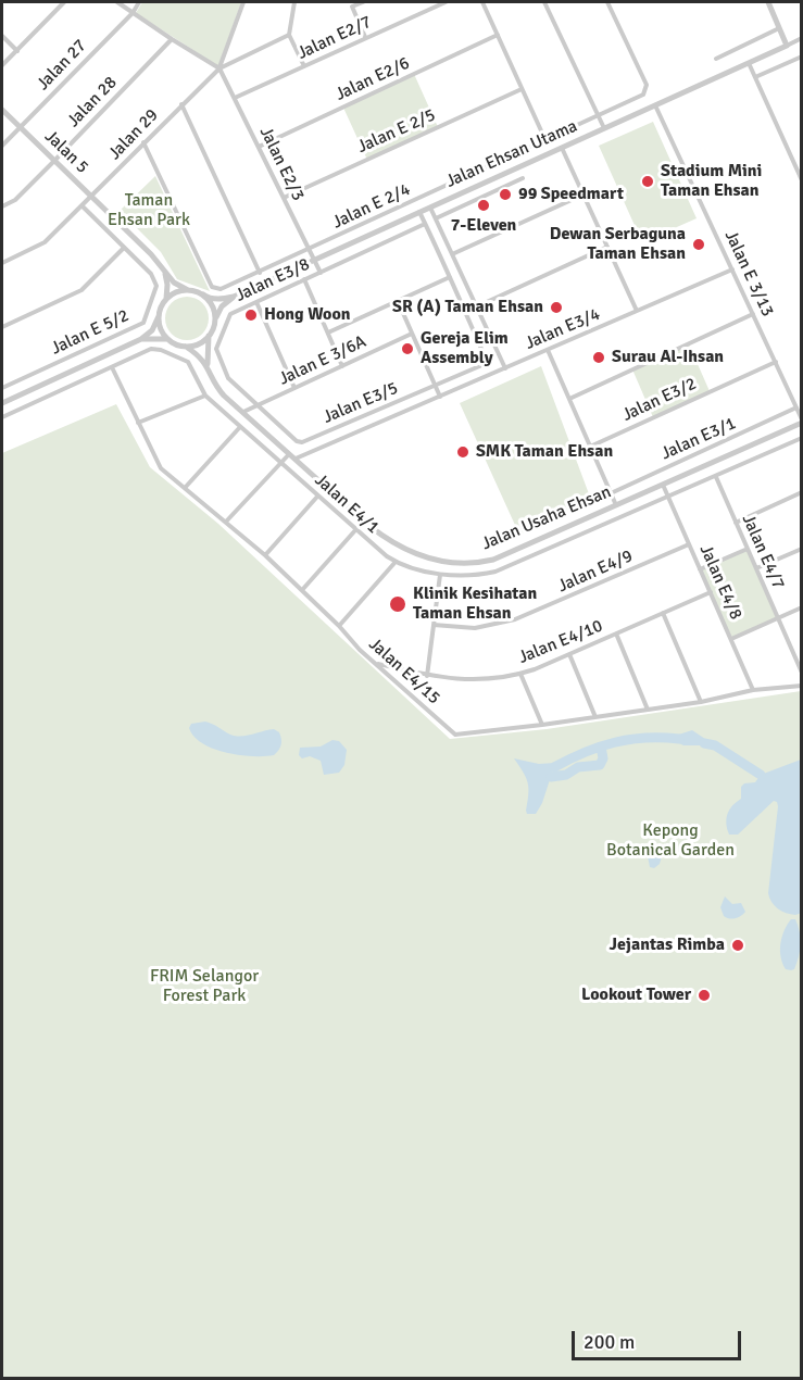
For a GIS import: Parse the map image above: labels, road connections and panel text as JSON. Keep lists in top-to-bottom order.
{
  "streets": {
    "street": [
      "Jalan E2/7",
      "Jalan 27",
      "Jalan E2/6",
      "Jalan 28",
      "Jalan E 2/5",
      "Jalan 29",
      "Jalan 5",
      "Jalan Ehsan Utama",
      "Jalan E2/3",
      "Jalan E 2/4",
      "Jalan E 3/13",
      "Jalan E3/8",
      "Jalan E3/4",
      "Jalan E 5/2",
      "Jalan E 3/6A",
      "Jalan E3/2",
      "Jalan E3/5",
      "Jalan E3/1",
      "Jalan E4/1",
      "Jalan Usaha Ehsan",
      "Jalan E4/7",
      "Jalan E4/9",
      "Jalan E4/8",
      "Jalan E4/10",
      "Jalan E4/15"
    ]
  },
  "crossings": [
    ["Jalan E2/7", "Jalan E2/3"],
    ["Jalan 27", "Jalan 5"],
    ["Jalan E2/6", "Jalan E2/3"],
    ["Jalan 28", "Jalan 5"],
    ["Jalan E 2/5", "Jalan E2/3"],
    ["Jalan 29", "Jalan 5"],
    ["Jalan 29", "Jalan E2/3"],
    ["Jalan 29", "Jalan E 2/4"],
    ["Jalan 5", "Jalan Ehsan Utama"],
    ["Jalan 5", "Jalan Usaha Ehsan"],
    ["Jalan Ehsan Utama", "Jalan E2/3"],
    ["Jalan Ehsan Utama", "Jalan E 3/13"],
    ["Jalan Ehsan Utama", "Jalan Usaha Ehsan"],
    ["Jalan E2/3", "Jalan E 2/4"],
    ["Jalan E2/3", "Jalan E3/8"],
    ["Jalan E 3/13", "Jalan E3/4"],
    ["Jalan E 3/13", "Jalan E3/2"],
    ["Jalan E 3/13", "Jalan E3/1"],
    ["Jalan E 3/13", "Jalan Usaha Ehsan"],
    ["Jalan E3/8", "Jalan E 3/6A"],
    ["Jalan E3/8", "Jalan E3/5"],
    ["Jalan E3/4", "Jalan Usaha Ehsan"],
    ["Jalan E 3/6A", "Jalan E3/5"],
    ["Jalan E 3/6A", "Jalan Usaha Ehsan"],
    ["Jalan E4/1", "Jalan E4/7"],
    ["Jalan E4/1", "Jalan E4/8"],
    ["Jalan E4/1", "Jalan E4/15"],
    ["Jalan Usaha Ehsan", "Jalan E4/8"],
    ["Jalan E4/9", "Jalan E4/8"],
    ["Jalan E4/8", "Jalan E4/10"],
    ["Jalan E4/8", "Jalan E4/15"],
    ["Jalan E4/10", "Jalan E4/15"]
  ],
  "parks": ["Taman Ehsan Park", "Kepong Botanical Garden", "FRIM Selangor Forest Park"],
  "places": [
    "Stadium Mini Taman Ehsan",
    "99 Speedmart",
    "7-Eleven",
    "Dewan Serbaguna Taman Ehsan",
    "SR (A) Taman Ehsan",
    "Hong Woon",
    "Gereja Elim Assembly",
    "Surau Al-Ihsan",
    "SMK Taman Ehsan",
    "Klinik Kesihatan Taman Ehsan",
    "Jejantas Rimba",
    "Lookout Tower"
  ],
  "scale_bar": "200 m"
}
